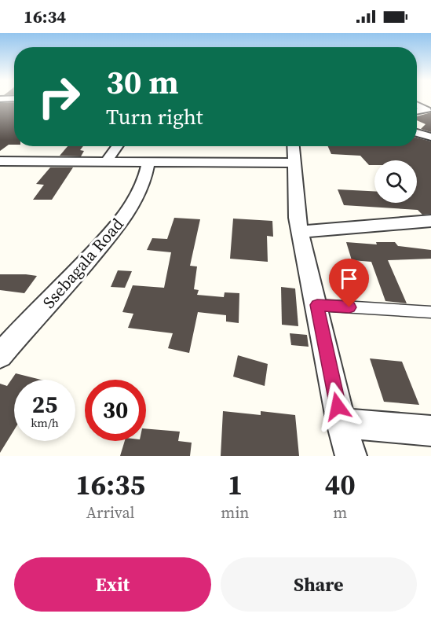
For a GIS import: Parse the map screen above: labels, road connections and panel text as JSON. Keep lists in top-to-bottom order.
{
  "streets": {
    "street": ["Ssebagala Road"]
  },
  "page": {
    "status": "16:34",
    "turn": ["30 m", "Turn right"],
    "speed": "25 km/h",
    "limit": "30",
    "eta": [
      "16:35",
      "Arrival",
      "1",
      "min",
      "40",
      "m"
    ],
    "buttons": ["Exit", "Share"]
  }
}
